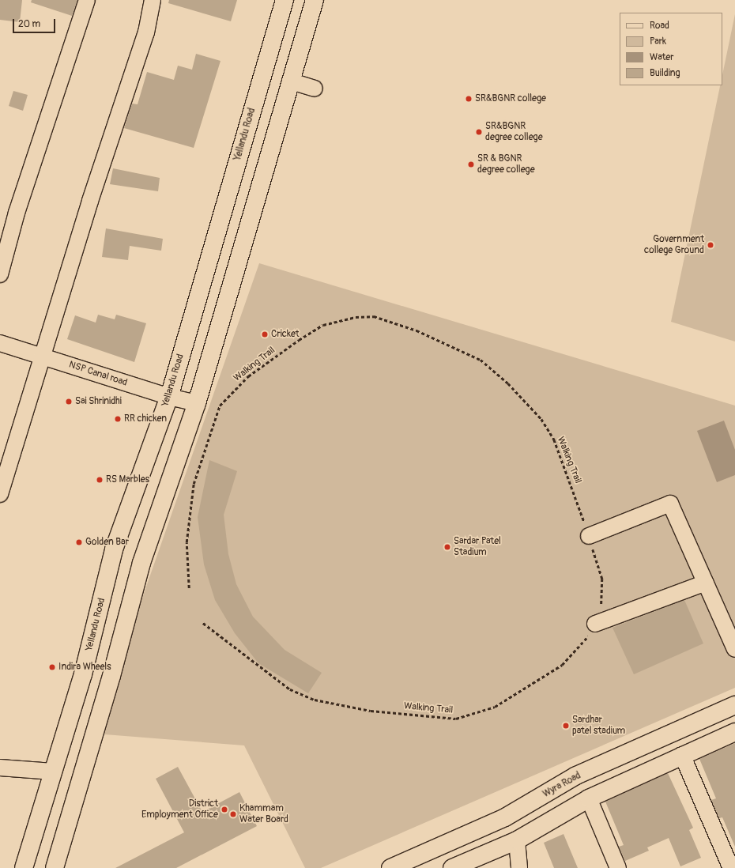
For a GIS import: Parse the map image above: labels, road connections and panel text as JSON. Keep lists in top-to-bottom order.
{
  "streets": {
    "main road": ["Yellandu Road", "Wyra Road"],
    "street": ["NSP Canal road"],
    "path": ["Walking Trail"]
  },
  "crossings": [
    ["Yellandu Road", "NSP Canal road"]
  ],
  "places": [
    "SR&BGNR college",
    "SR&BGNR degree college",
    "SR & BGNR degree college",
    "Government college Ground",
    "Cricket",
    "Sai Shrinidhi",
    "RR chicken",
    "RS Marbles",
    "Golden Bar",
    "Sardar Patel Stadium",
    "Indira Wheels",
    "Sardhar patel stadium",
    "District Employment Office",
    "Khammam Water Board"
  ],
  "legend": [
    "Road",
    "Park",
    "Water",
    "Building"
  ],
  "scale_bar": "20 m"
}
